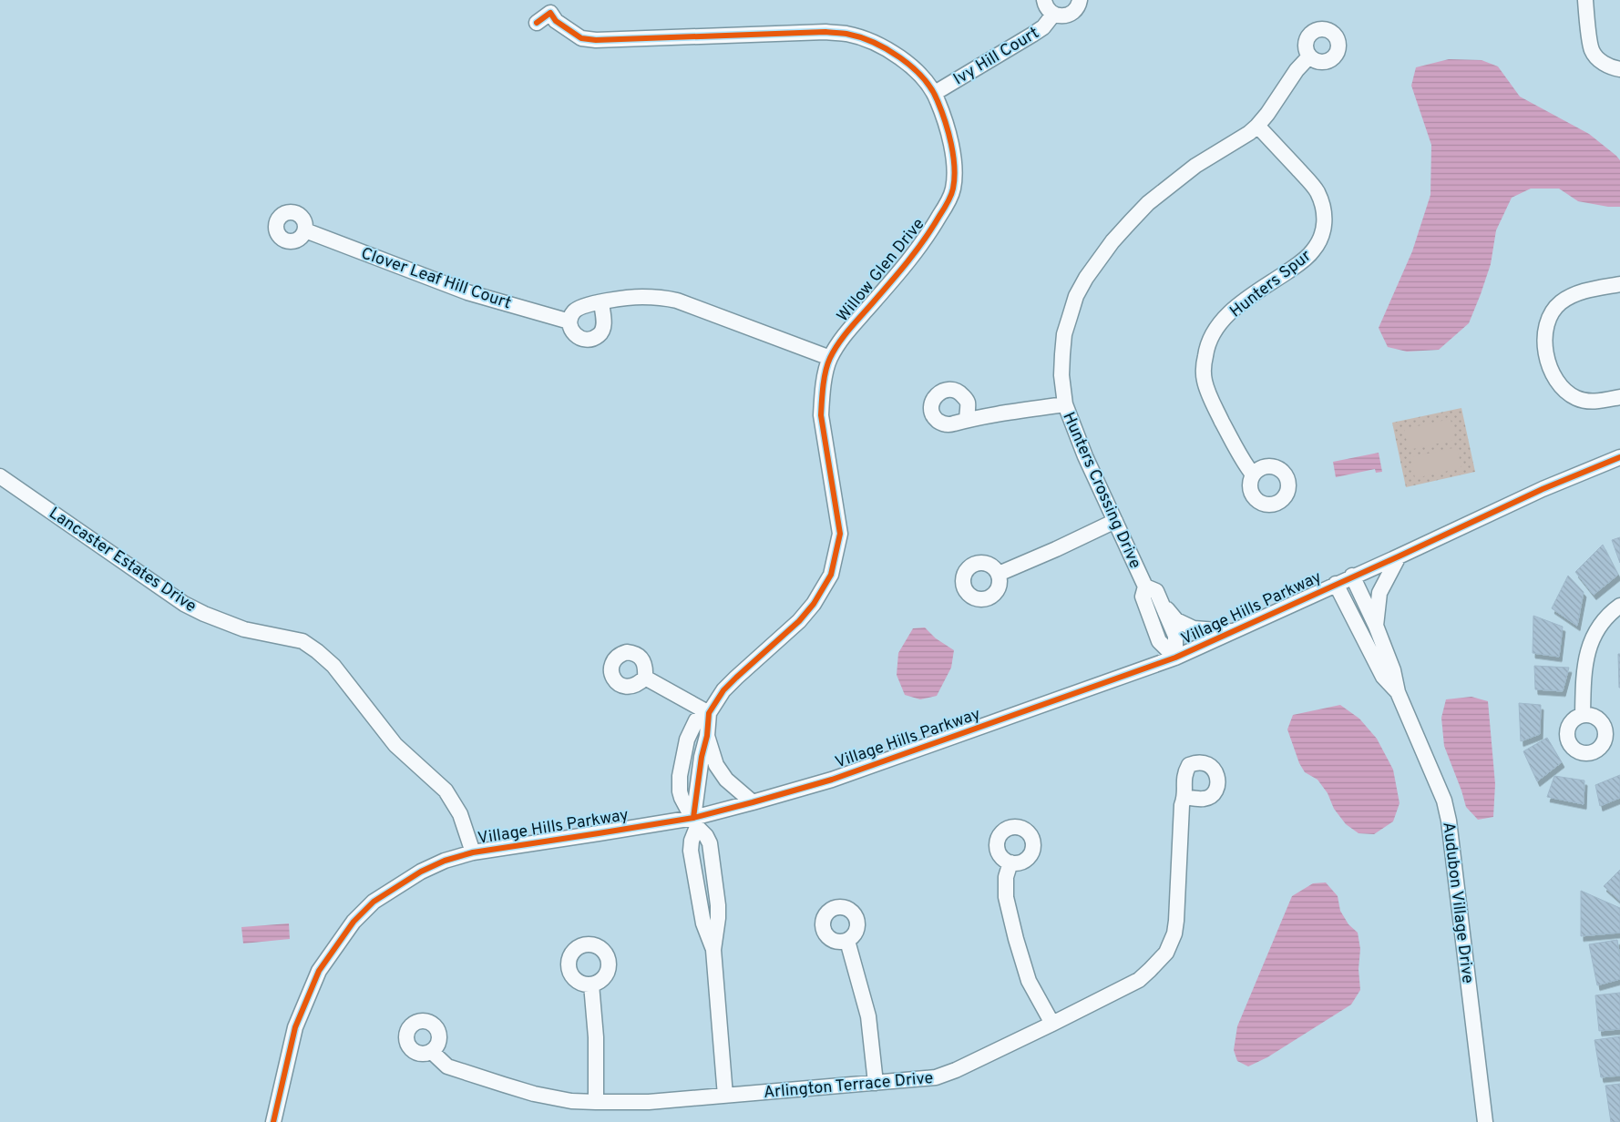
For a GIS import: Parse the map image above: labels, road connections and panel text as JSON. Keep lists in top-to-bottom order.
{
  "streets": {
    "street": [
      "Ivy Hill Court",
      "Willow Glen Drive",
      "Clover Leaf Hill Court",
      "Hunters Spur",
      "Hunters Crossing Drive",
      "Lancaster Estates Drive",
      "Village Hills Parkway",
      "Audubon Village Drive",
      "Arlington Terrace Drive"
    ]
  },
  "crossings": [
    ["Ivy Hill Court", "Willow Glen Drive"],
    ["Willow Glen Drive", "Village Hills Parkway"],
    ["Hunters Spur", "Hunters Crossing Drive"],
    ["Hunters Crossing Drive", "Village Hills Parkway"],
    ["Lancaster Estates Drive", "Village Hills Parkway"],
    ["Village Hills Parkway", "Audubon Village Drive"]
  ]
}
